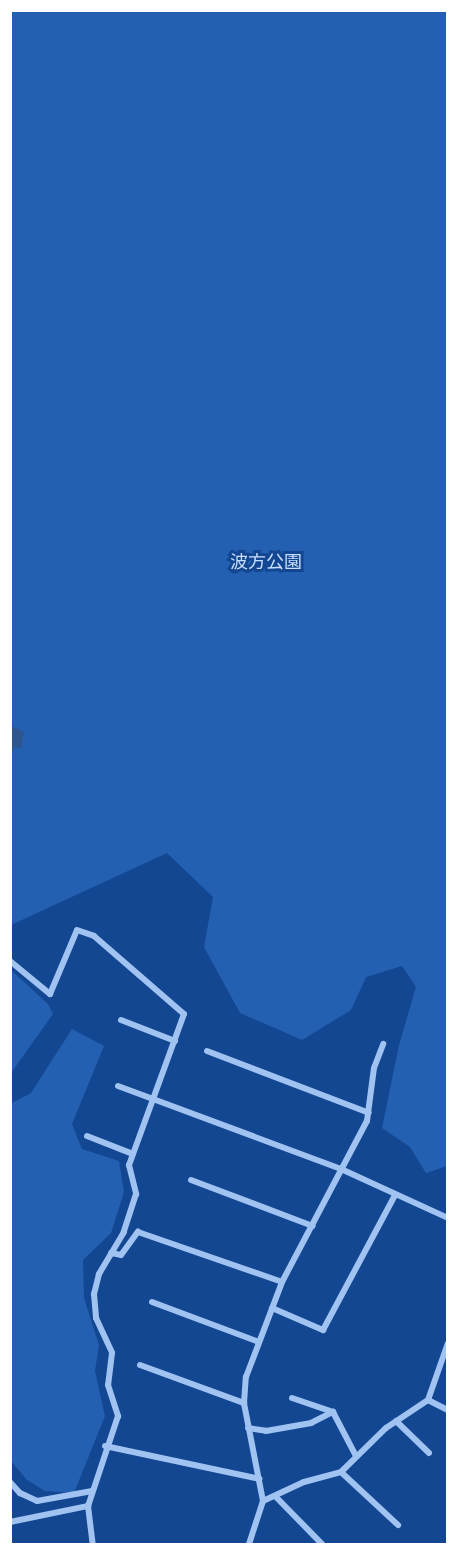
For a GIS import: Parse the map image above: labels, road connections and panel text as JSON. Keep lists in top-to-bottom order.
{
  "parks": ["波方公園"]
}
